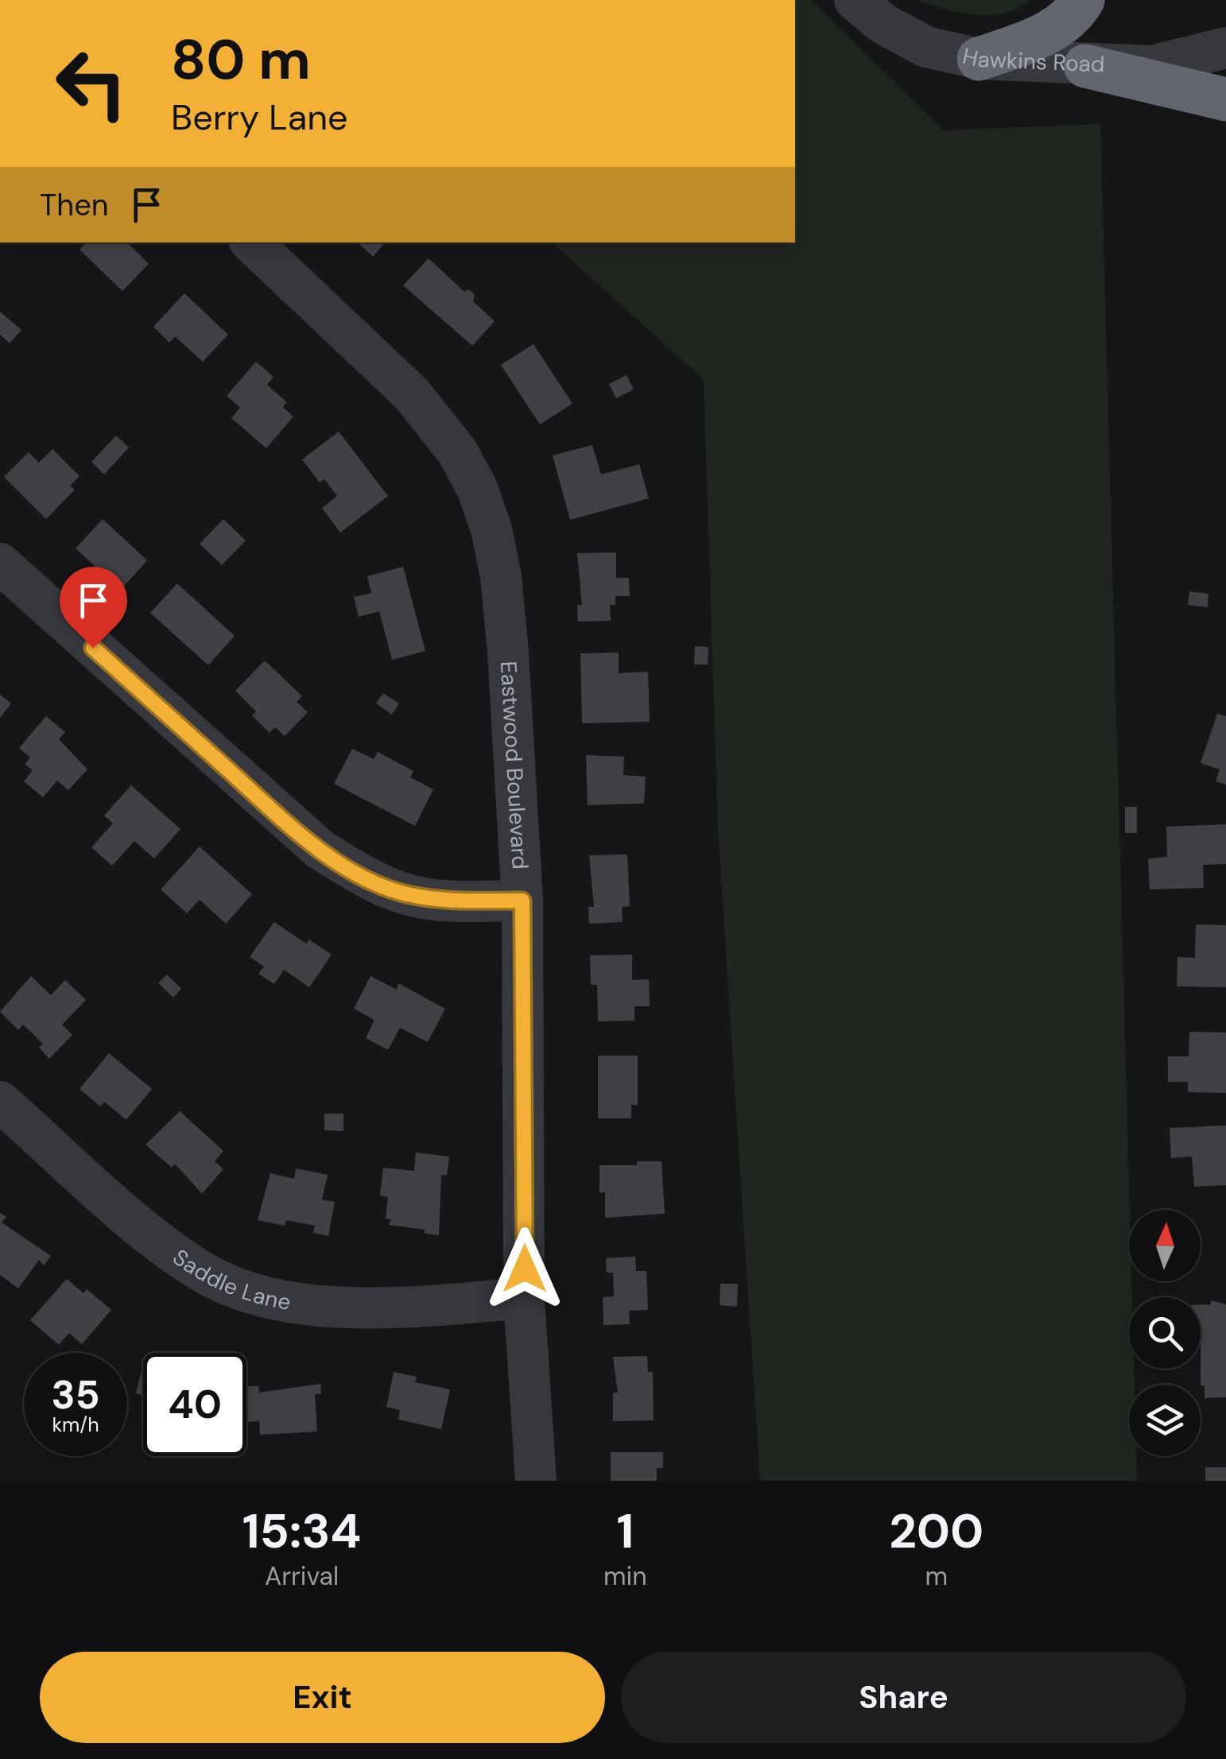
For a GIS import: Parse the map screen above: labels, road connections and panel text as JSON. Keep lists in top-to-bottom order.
{
  "streets": {
    "street": ["Hawkins Road", "Eastwood Boulevard", "Saddle Lane"]
  },
  "crossings": [
    ["Eastwood Boulevard", "Saddle Lane"]
  ],
  "north": "top",
  "page": {
    "turn": ["80 m", "Berry Lane"],
    "then": "Then",
    "speed": "35 km/h",
    "limit": "40",
    "eta": [
      "15:34",
      "Arrival",
      "1",
      "min",
      "200",
      "m"
    ],
    "buttons": ["Exit", "Share"]
  }
}
